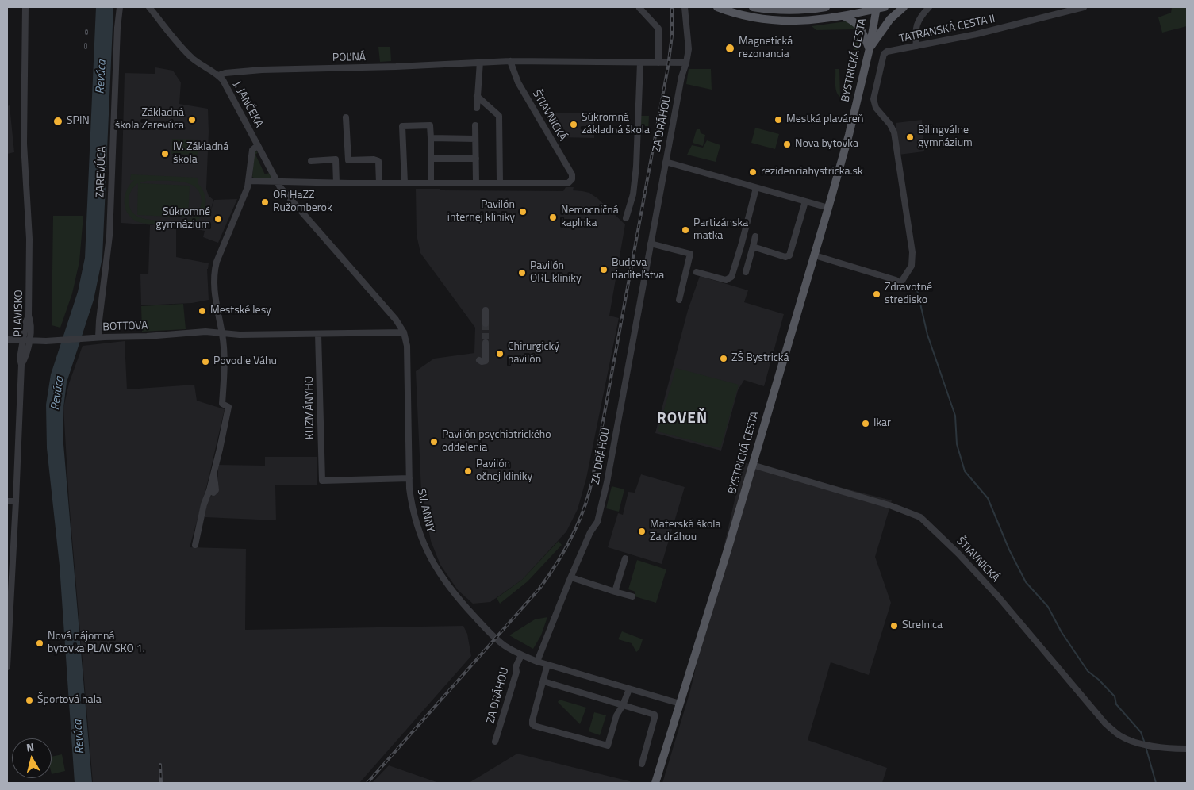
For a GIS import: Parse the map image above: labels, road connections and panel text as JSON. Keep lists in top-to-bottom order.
{
  "streets": {
    "main road": ["BYSTRICKÁ CESTA"],
    "street": [
      "TATRANSKÁ CESTA II",
      "POĽNÁ",
      "J. JANČEKA",
      "ŠTIAVNICKÁ",
      "ZA DRÁHOU",
      "ZAREVÚCA",
      "PLAVISKO",
      "BOTTOVA",
      "KUZMÁNYHO",
      "SV. ANNY"
    ]
  },
  "crossings": [
    ["TATRANSKÁ CESTA II", "BYSTRICKÁ CESTA"],
    ["POĽNÁ", "J. JANČEKA"],
    ["POĽNÁ", "ŠTIAVNICKÁ"],
    ["POĽNÁ", "ZA DRÁHOU"],
    ["BYSTRICKÁ CESTA", "ŠTIAVNICKÁ"],
    ["J. JANČEKA", "BOTTOVA"],
    ["J. JANČEKA", "SV. ANNY"],
    ["ZA DRÁHOU", "SV. ANNY"],
    ["ZAREVÚCA", "BOTTOVA"],
    ["PLAVISKO", "BOTTOVA"],
    ["BOTTOVA", "KUZMÁNYHO"],
    ["BOTTOVA", "SV. ANNY"],
    ["KUZMÁNYHO", "SV. ANNY"]
  ],
  "districts": ["ROVEŇ"],
  "water": ["Revúca"],
  "places": [
    "Magnetická rezonancia",
    "Základná škola Zarevúca",
    "Mestká plaváreň",
    "SPIN",
    "Súkromná základná škola",
    "Bilingválne gymnázium",
    "Nova bytovka",
    "IV. Základná škola",
    "rezidenciabystricka.sk",
    "OR HaZZ Ružomberok",
    "Pavilón internej kliniky",
    "Nemocničná kaplnka",
    "Súkromné gymnázium",
    "Partizánska matka",
    "Budova riaditeľstva",
    "Pavilón ORL kliniky",
    "Zdravotné stredisko",
    "Mestské lesy",
    "Chirurgický pavilón",
    "ZŠ Bystrická",
    "Povodie Váhu",
    "Ikar",
    "Pavilón psychiatrického oddelenia",
    "Pavilón očnej kliniky",
    "Materská škola Za dráhou",
    "Strelnica",
    "Nová nájomná bytovka PLAVISKO 1.",
    "Športová hala"
  ],
  "north": "top"
}
